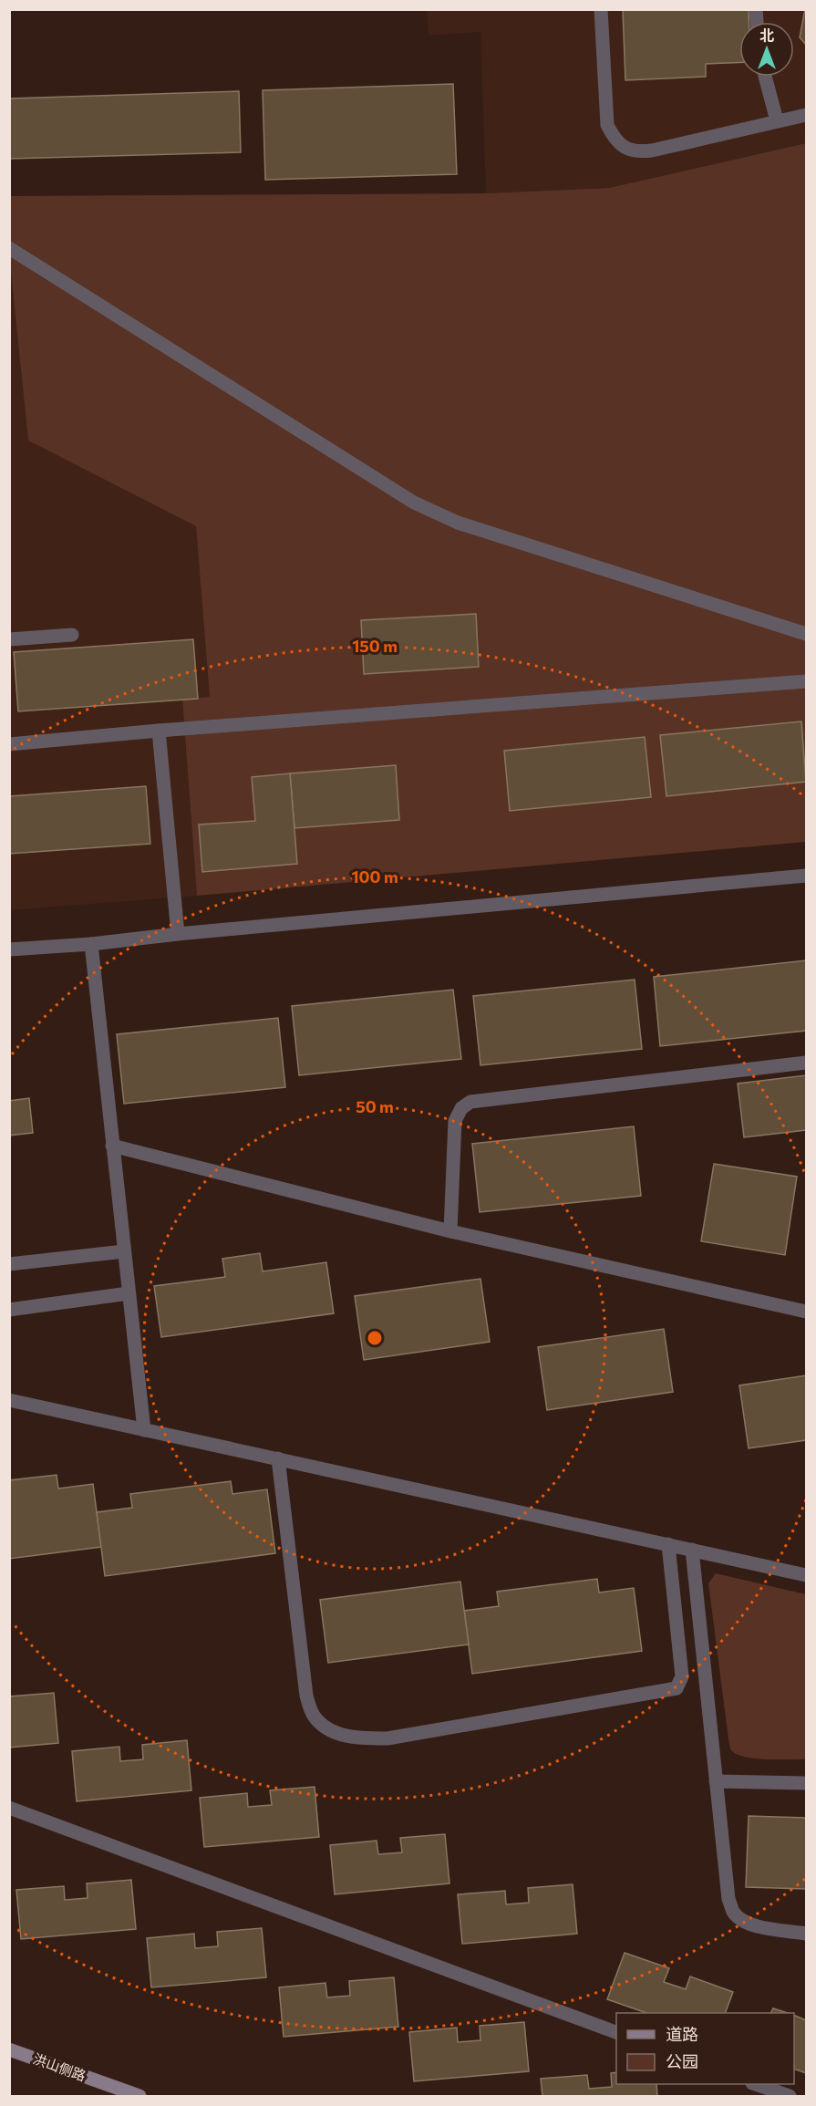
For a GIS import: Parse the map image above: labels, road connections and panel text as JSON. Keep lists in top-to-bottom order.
{
  "streets": {
    "main road": ["洪山侧路"]
  },
  "legend": ["道路", "公园"],
  "north": "top",
  "rings": ["150 m", "100 m", "50 m"]
}
